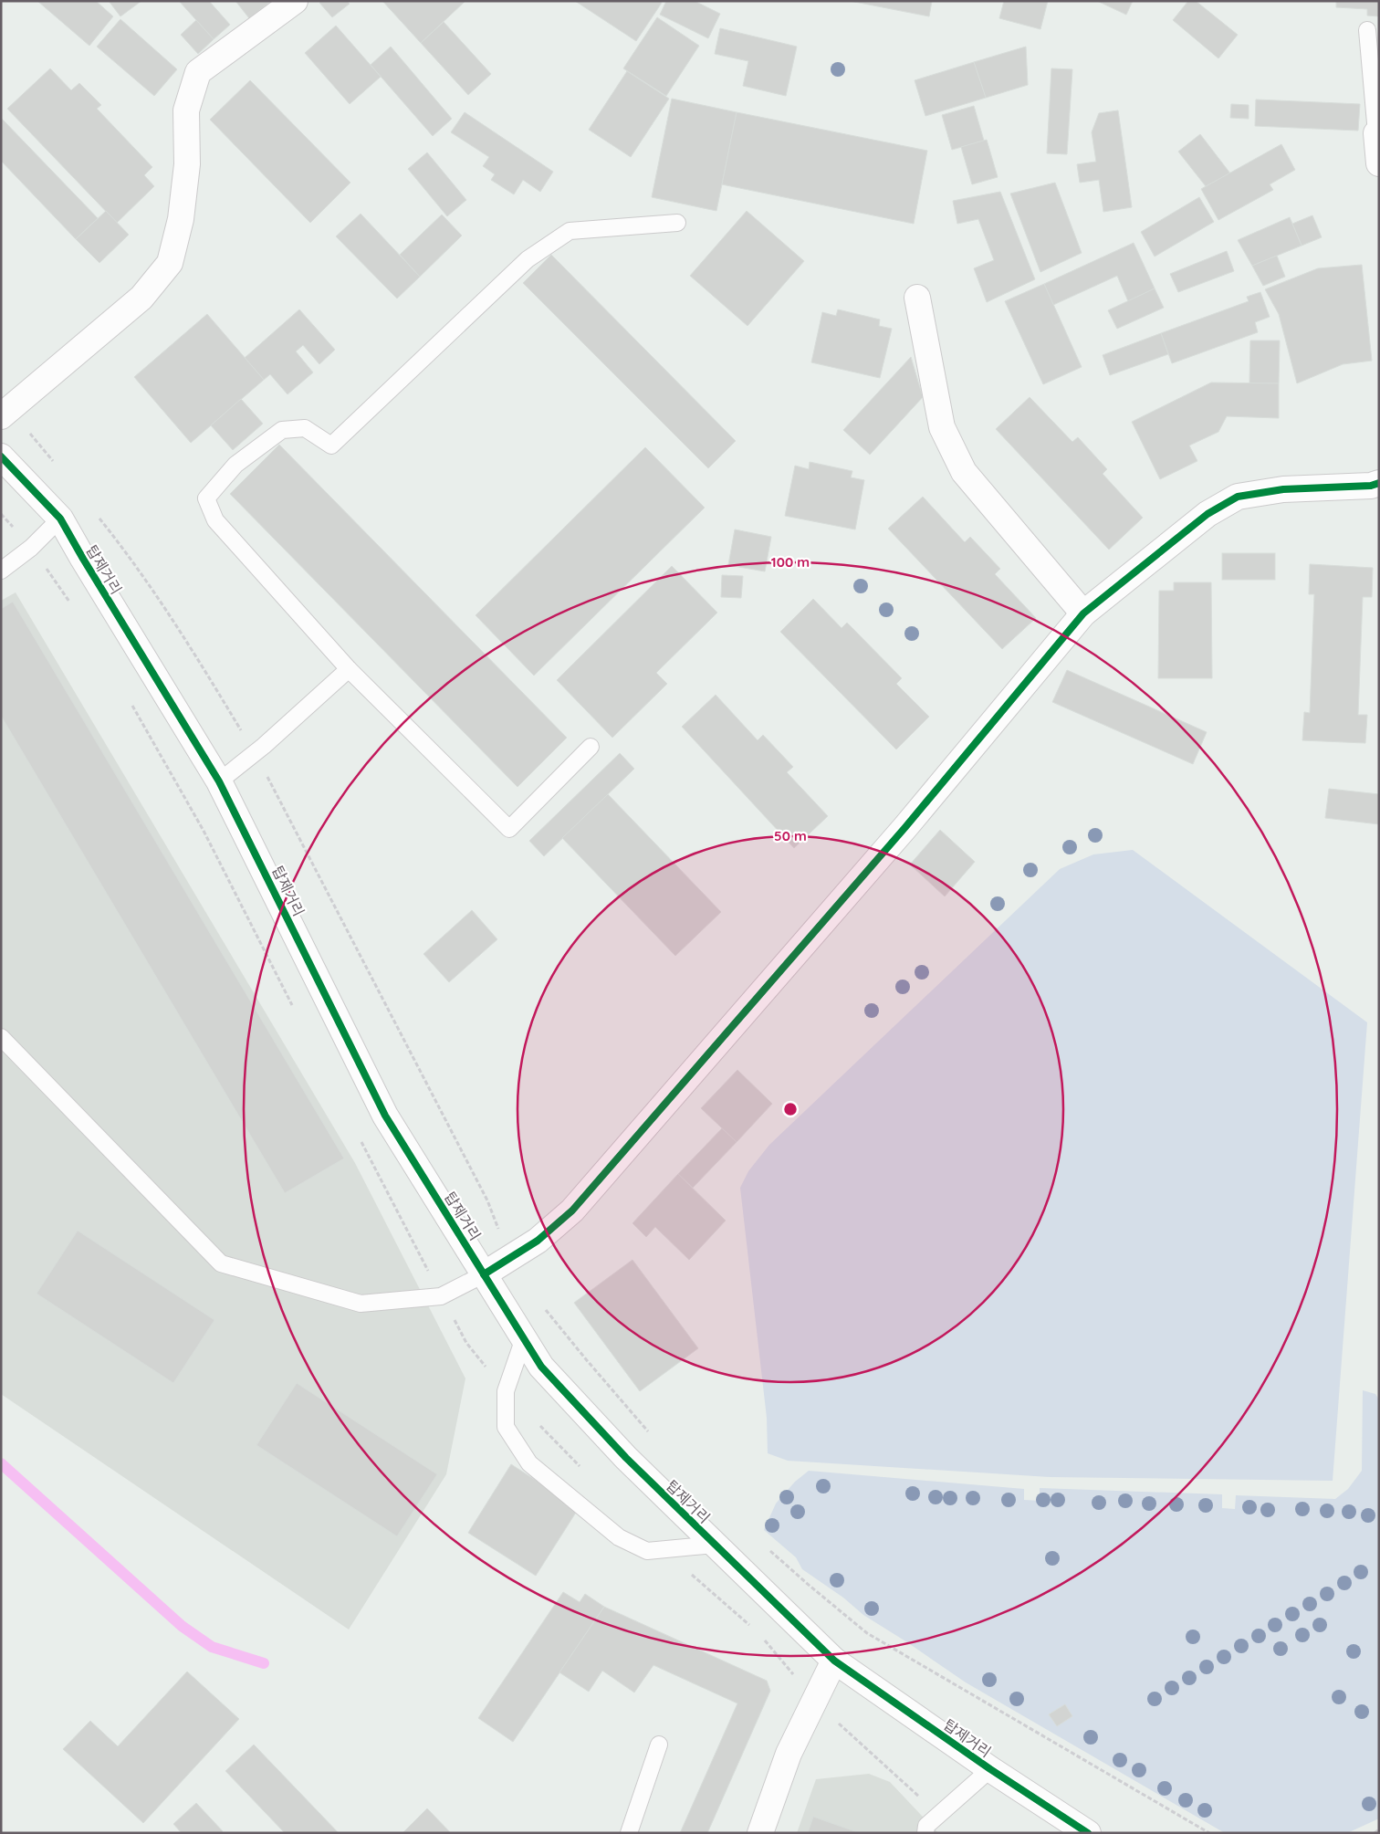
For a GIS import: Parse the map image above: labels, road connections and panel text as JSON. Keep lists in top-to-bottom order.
{
  "streets": {
    "street": ["탑제거리"]
  },
  "rings": ["100 m", "50 m"]
}
